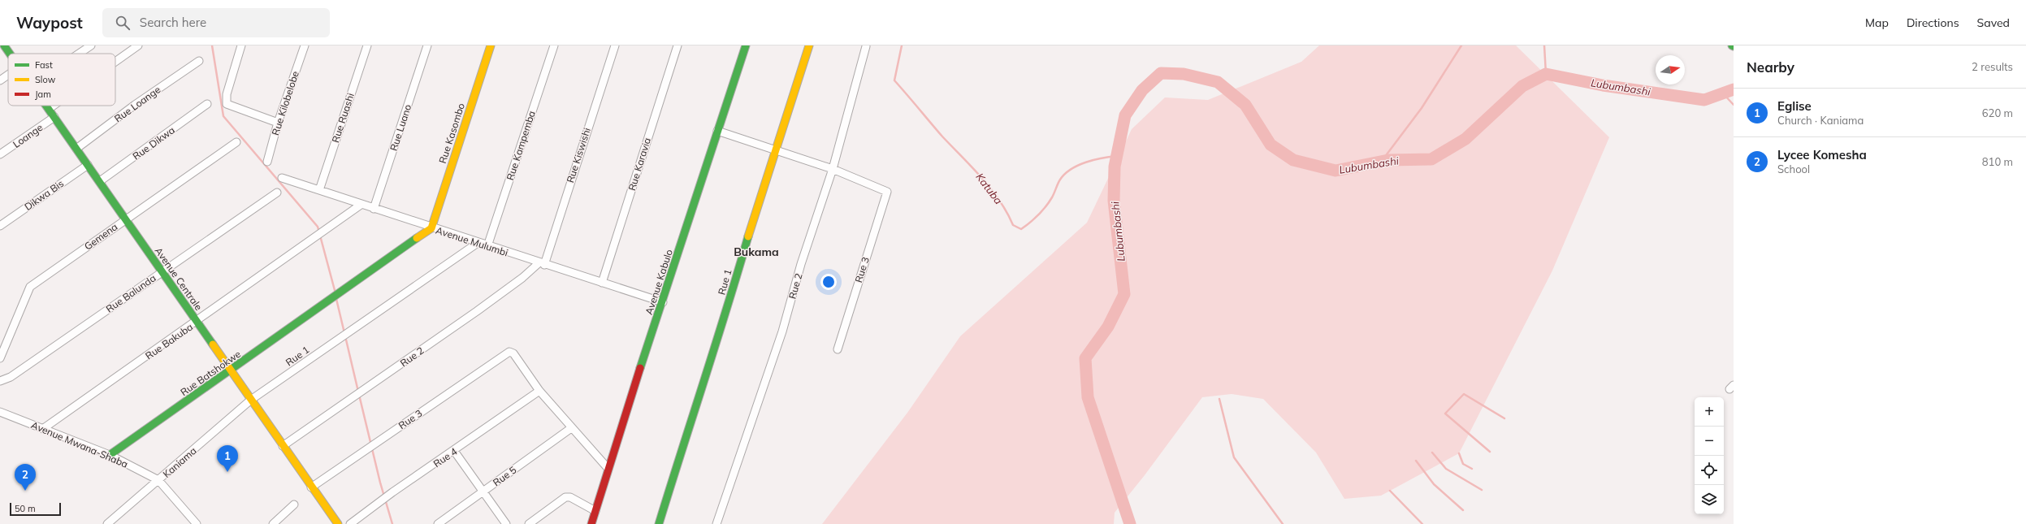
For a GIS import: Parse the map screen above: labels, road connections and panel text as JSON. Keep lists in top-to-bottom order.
{
  "streets": {
    "street": [
      "Rue Kilobelobe",
      "Rue Loange",
      "Rue Ruashi",
      "Rue Luano",
      "Rue Kasombo",
      "Loange",
      "Rue Dikwa",
      "Rue Kampemba",
      "Rue Kiswishi",
      "Rue Karavia",
      "Dikwa Bis",
      "Gemena",
      "Avenue Mulumbi",
      "Rue 3",
      "Avenue Centrale",
      "Avenue Kabulo",
      "Rue 1",
      "Rue 2",
      "Rue Balunda",
      "Rue Bakuba",
      "Rue Batshokwe",
      "Avenue Mwana-Shaba",
      "Rue 4",
      "Kaniama",
      "Rue 5"
    ]
  },
  "crossings": [
    ["Rue Loange", "Avenue Centrale"],
    ["Rue Ruashi", "Avenue Mulumbi"],
    ["Rue Luano", "Avenue Mulumbi"],
    ["Rue Kasombo", "Avenue Mulumbi"],
    ["Rue Kasombo", "Rue Batshokwe"],
    ["Loange", "Avenue Centrale"],
    ["Rue Dikwa", "Avenue Centrale"],
    ["Rue Kampemba", "Avenue Mulumbi"],
    ["Rue Kiswishi", "Avenue Mulumbi"],
    ["Rue Kiswishi", "Rue 2"],
    ["Rue Karavia", "Avenue Mulumbi"],
    ["Dikwa Bis", "Avenue Centrale"],
    ["Gemena", "Avenue Centrale"],
    ["Avenue Mulumbi", "Avenue Kabulo"],
    ["Avenue Mulumbi", "Rue 1"],
    ["Avenue Mulumbi", "Rue 2"],
    ["Avenue Mulumbi", "Rue Bakuba"],
    ["Avenue Mulumbi", "Rue Batshokwe"],
    ["Rue 3", "Avenue Centrale"],
    ["Rue 3", "Rue 2"],
    ["Rue 3", "Rue 4"],
    ["Avenue Centrale", "Rue 1"],
    ["Avenue Centrale", "Rue 2"],
    ["Avenue Centrale", "Rue Balunda"],
    ["Avenue Centrale", "Rue Bakuba"],
    ["Avenue Centrale", "Rue Batshokwe"],
    ["Avenue Centrale", "Kaniama"],
    ["Rue 1", "Kaniama"],
    ["Rue Bakuba", "Avenue Mwana-Shaba"],
    ["Rue Batshokwe", "Avenue Mwana-Shaba"],
    ["Avenue Mwana-Shaba", "Kaniama"]
  ],
  "districts": ["Bukama"],
  "water": ["Lubumbashi", "Katuba"],
  "legend": ["Fast", "Slow", "Jam"],
  "scale_bar": "50 m",
  "north": "right",
  "page": {
    "header": "Waypost",
    "search": "Search here",
    "nav": ["Map", "Directions", "Saved"],
    "heading": ["Nearby", "2 results"],
    "list": [
      {
        "mark": "1",
        "name": "Eglise",
        "note": "Church · Kaniama",
        "value": "620 m"
      },
      {
        "mark": "2",
        "name": "Lycee Komesha",
        "note": "School",
        "value": "810 m"
      }
    ],
    "map_buttons": ["+", "−"],
    "pins": ["1", "2"],
    "scale": "50 m"
  }
}
